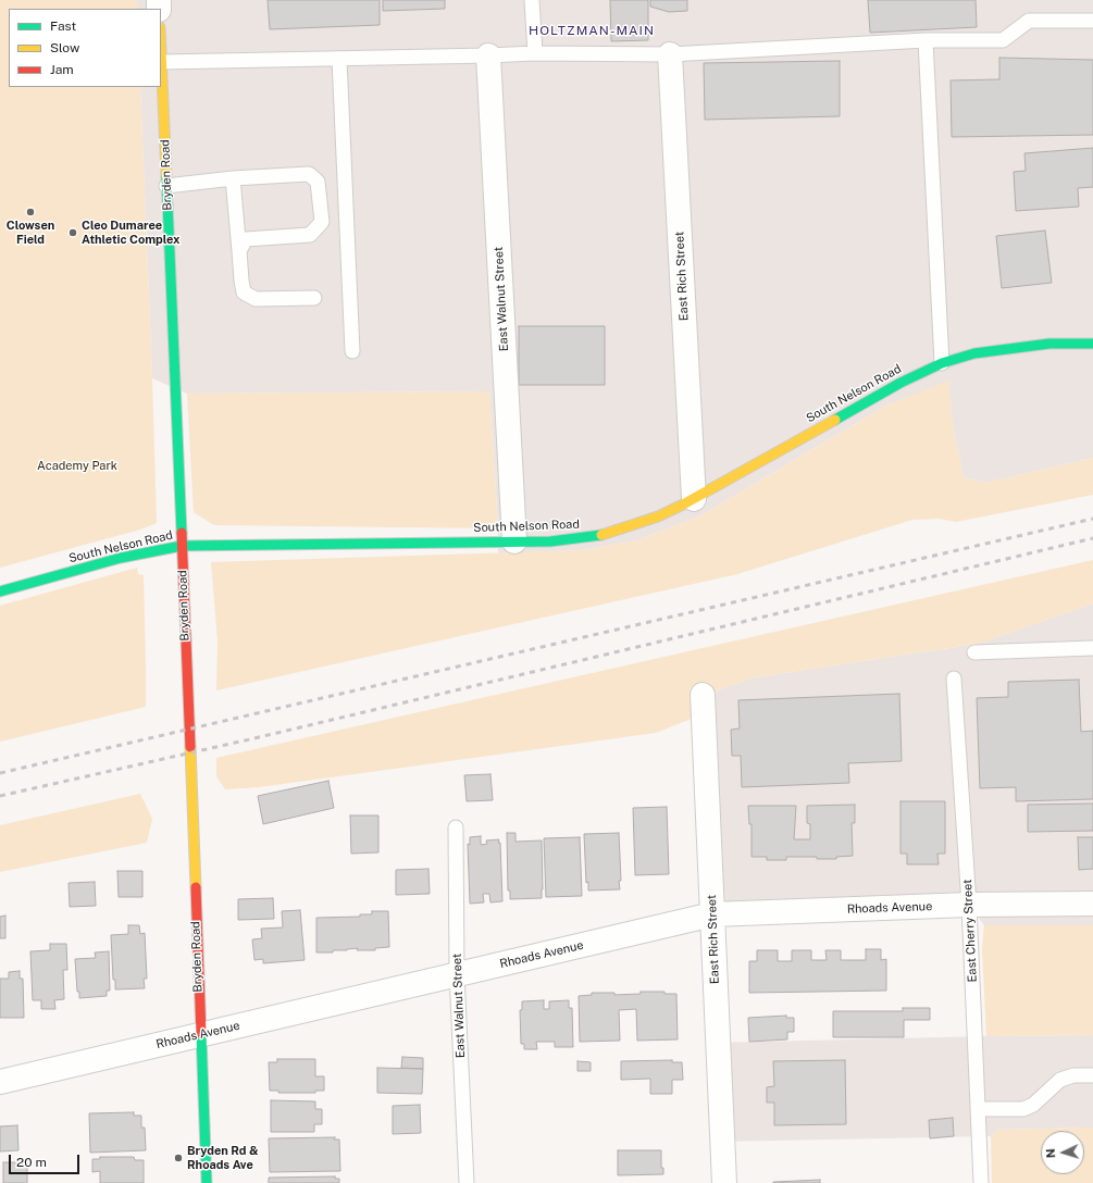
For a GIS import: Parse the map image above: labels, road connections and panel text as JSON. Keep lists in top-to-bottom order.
{
  "streets": {
    "street": [
      "Bryden Road",
      "East Rich Street",
      "East Walnut Street",
      "South Nelson Road",
      "Rhoads Avenue"
    ],
    "lane": ["East Cherry Street"]
  },
  "crossings": [
    ["Bryden Road", "South Nelson Road"],
    ["Bryden Road", "Rhoads Avenue"],
    ["East Rich Street", "South Nelson Road"],
    ["East Rich Street", "Rhoads Avenue"],
    ["East Walnut Street", "South Nelson Road"],
    ["East Walnut Street", "Rhoads Avenue"],
    ["Rhoads Avenue", "East Cherry Street"]
  ],
  "districts": ["HOLTZMAN-MAIN"],
  "parks": ["Academy Park"],
  "places": ["Clowsen Field", "Cleo Dumaree Athletic Complex", "Bryden Rd & Rhoads Ave"],
  "legend": ["Fast", "Slow", "Jam"],
  "scale_bar": "20 m",
  "north": "left"
}
